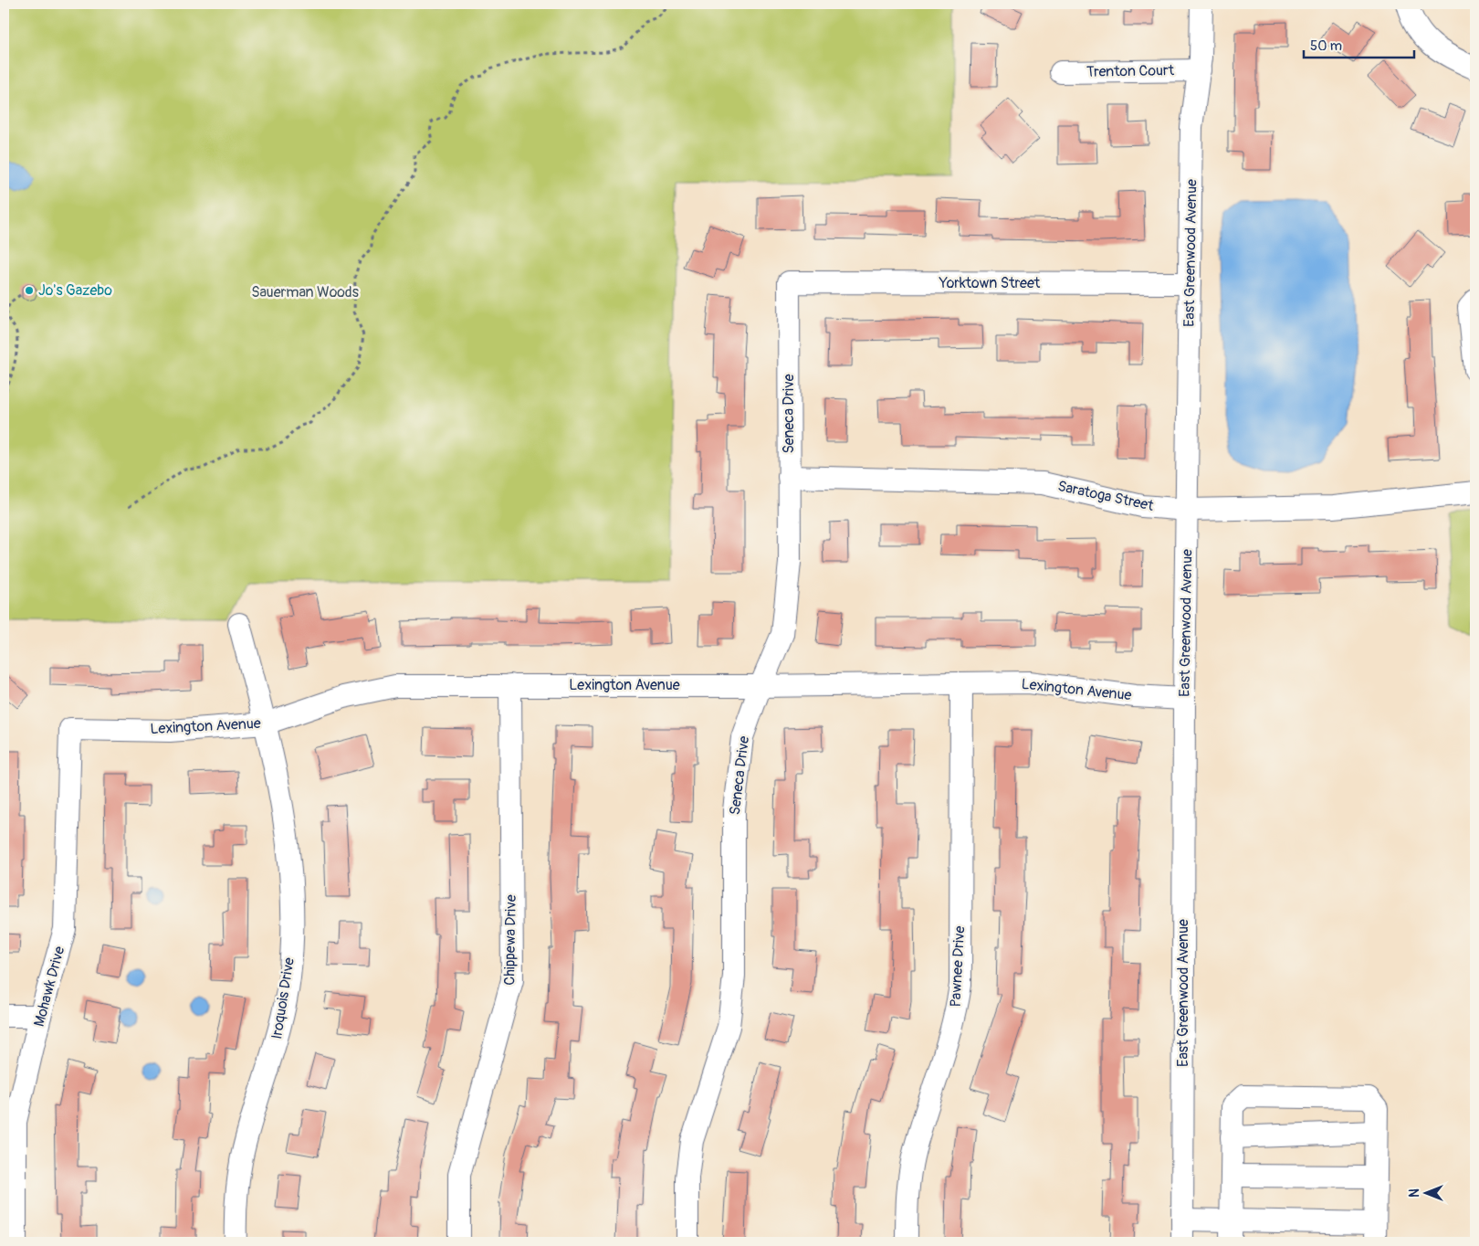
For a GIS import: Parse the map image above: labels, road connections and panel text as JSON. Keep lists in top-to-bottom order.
{
  "streets": {
    "street": [
      "Trenton Court",
      "East Greenwood Avenue",
      "Yorktown Street",
      "Seneca Drive",
      "Saratoga Street",
      "Lexington Avenue",
      "Chippewa Drive",
      "Pawnee Drive",
      "Mohawk Drive",
      "Iroquois Drive"
    ]
  },
  "crossings": [
    ["Trenton Court", "East Greenwood Avenue"],
    ["East Greenwood Avenue", "Yorktown Street"],
    ["East Greenwood Avenue", "Saratoga Street"],
    ["East Greenwood Avenue", "Lexington Avenue"],
    ["Yorktown Street", "Seneca Drive"],
    ["Seneca Drive", "Saratoga Street"],
    ["Seneca Drive", "Lexington Avenue"],
    ["Lexington Avenue", "Chippewa Drive"],
    ["Lexington Avenue", "Pawnee Drive"],
    ["Lexington Avenue", "Mohawk Drive"],
    ["Lexington Avenue", "Iroquois Drive"]
  ],
  "parks": ["Sauerman Woods"],
  "places": ["Jo's Gazebo"],
  "scale_bar": "50 m",
  "north": "left"
}
